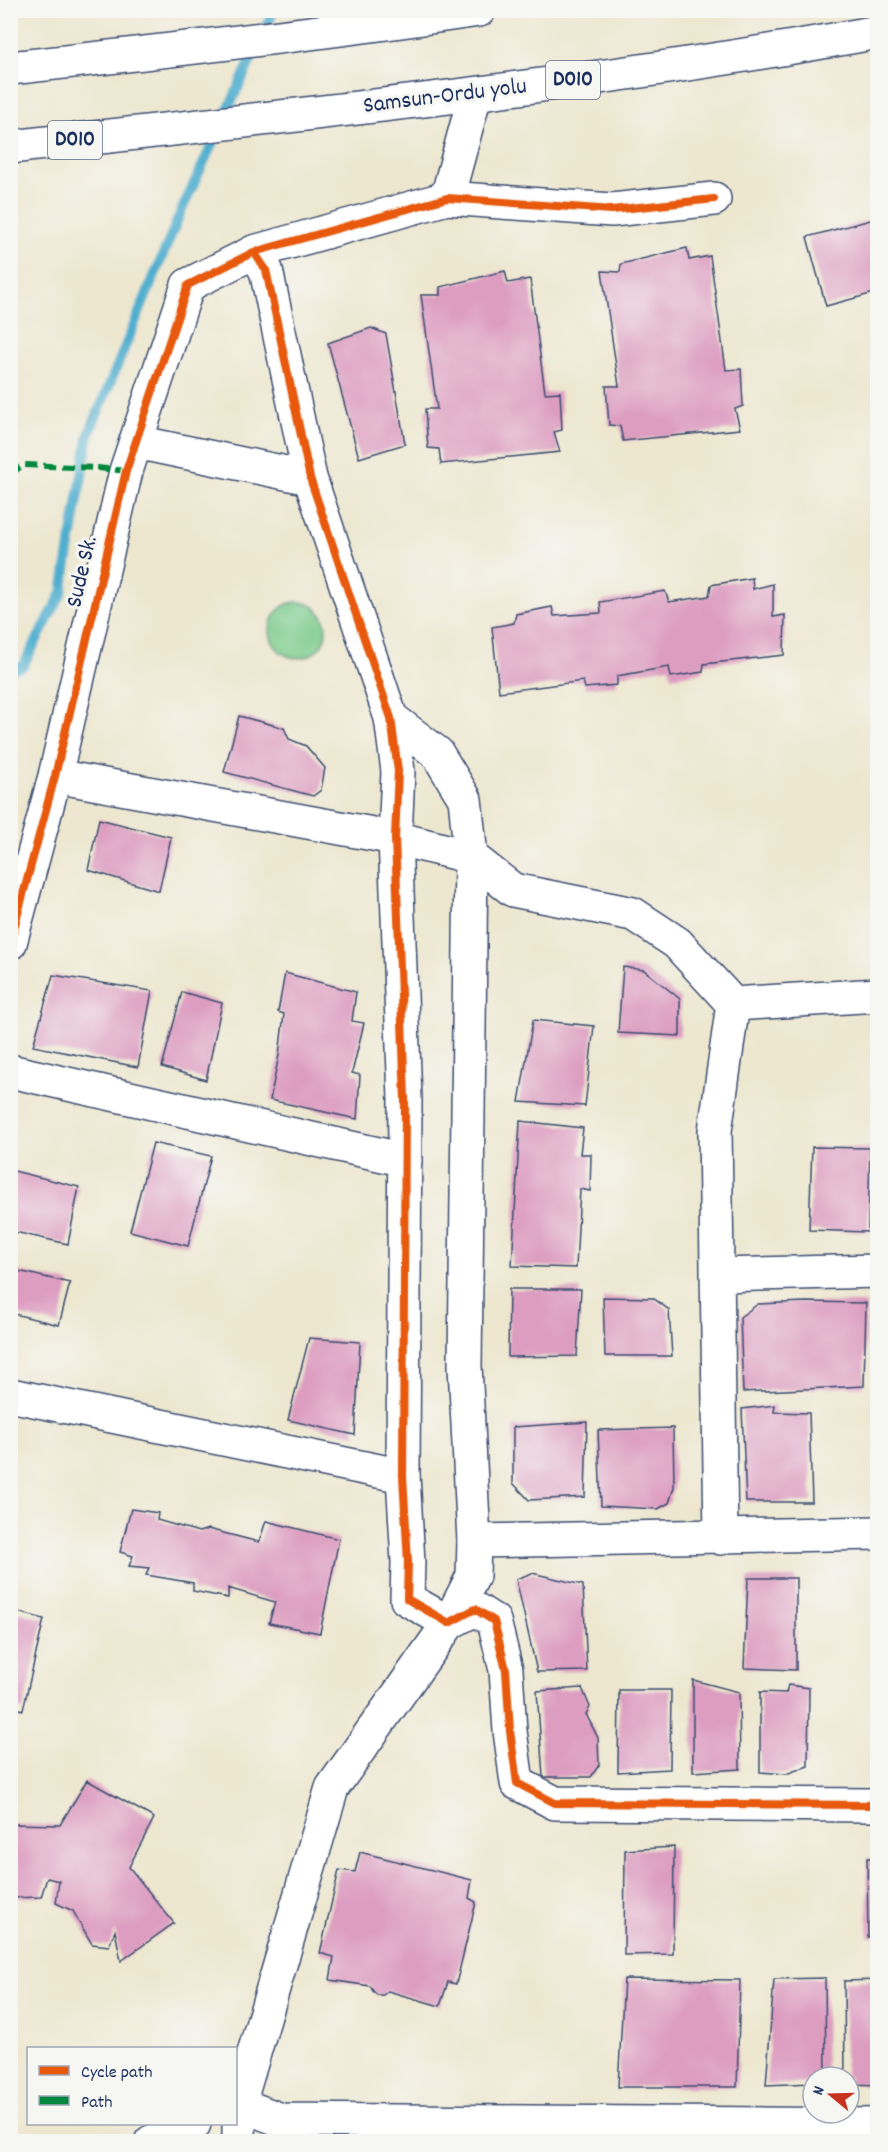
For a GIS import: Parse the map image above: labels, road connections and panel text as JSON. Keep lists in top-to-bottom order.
{
  "streets": {
    "main road": ["D010", "Samsun-Ordu yolu", "Sude Sk."]
  },
  "legend": ["Cycle path", "Path"],
  "north": "left"
}
